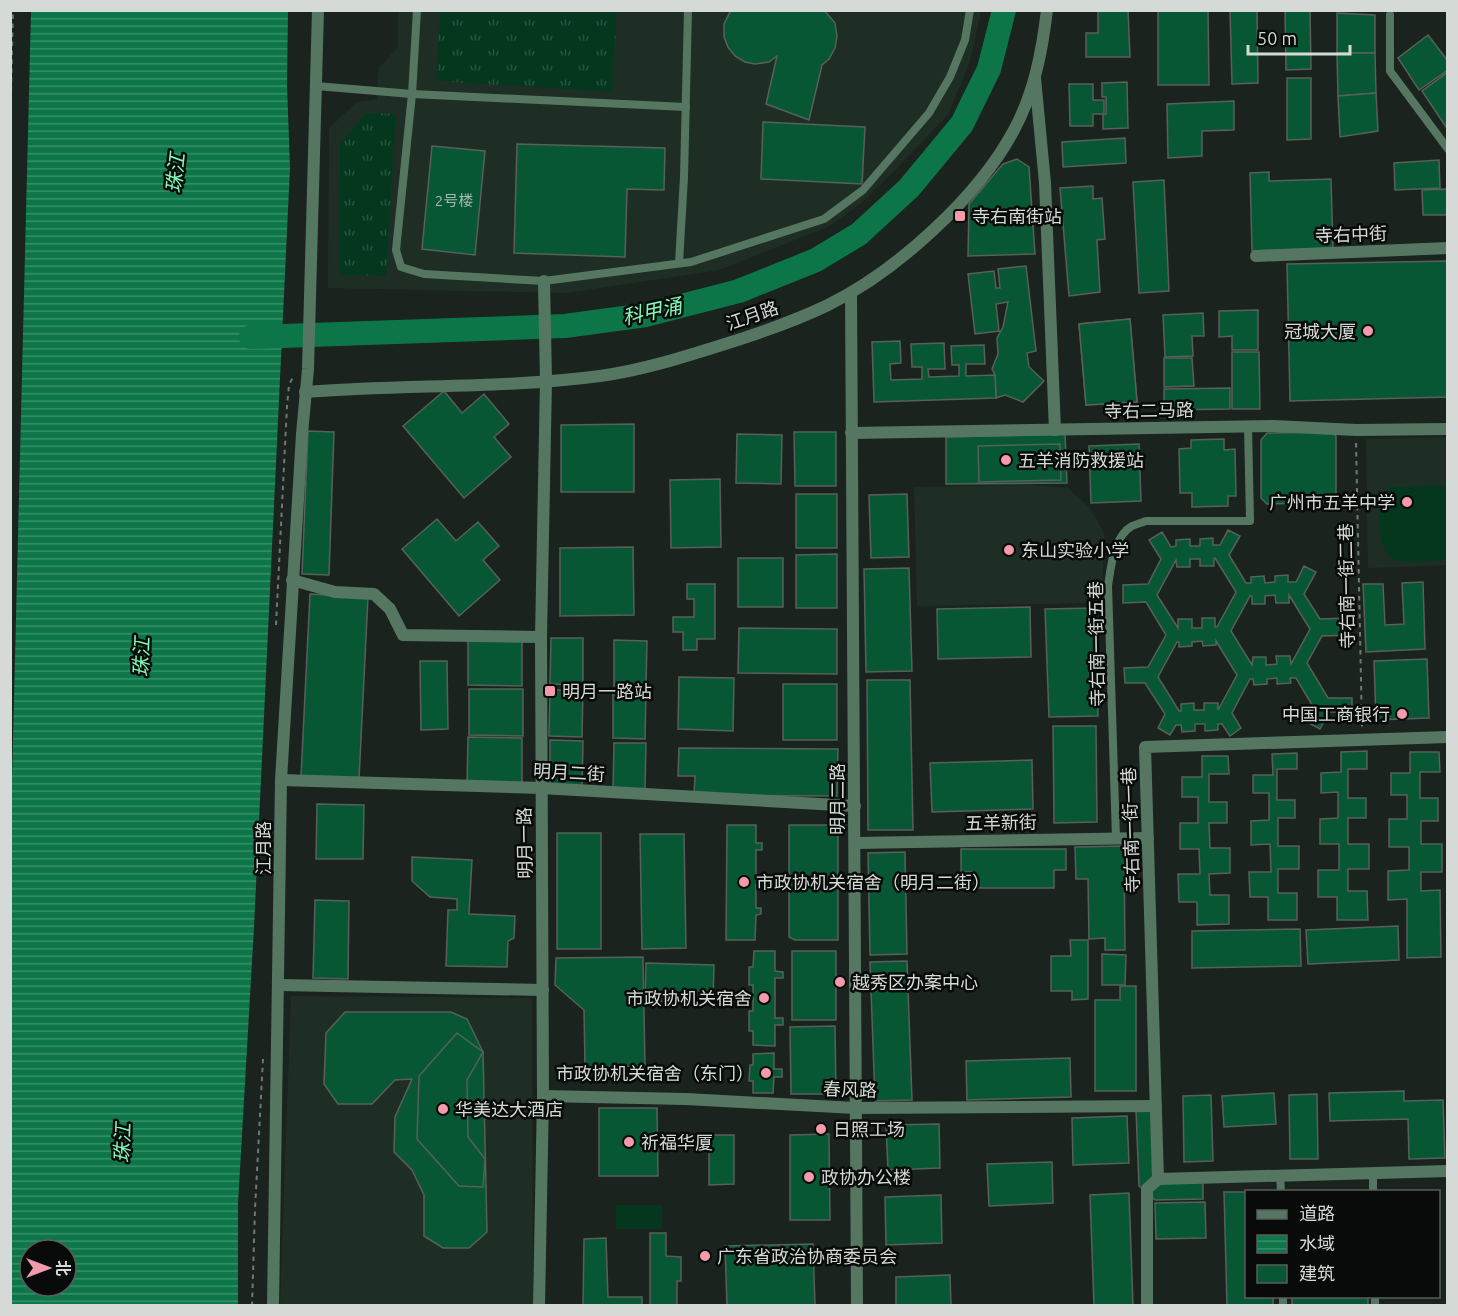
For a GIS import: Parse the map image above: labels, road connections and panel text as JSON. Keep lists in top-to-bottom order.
{
  "streets": {
    "street": [
      "寺右中街",
      "江月路",
      "寺右二马路",
      "明月二街",
      "明月二路",
      "五羊新街",
      "寺右南一街一巷",
      "明月一路",
      "春风路"
    ],
    "lane": ["寺右南一街五巷"],
    "path": ["寺右南一街二巷"]
  },
  "crossings": [
    ["江月路", "明月二街"],
    ["江月路", "明月二路"],
    ["江月路", "明月一路"],
    ["寺右二马路", "寺右南一街二巷"],
    ["寺右二马路", "寺右南一街五巷"],
    ["寺右二马路", "明月二路"],
    ["寺右南一街二巷", "寺右南一街一巷"],
    ["寺右南一街五巷", "五羊新街"],
    ["明月二街", "明月二路"],
    ["明月二街", "明月一路"],
    ["明月二路", "五羊新街"],
    ["明月二路", "春风路"],
    ["五羊新街", "寺右南一街一巷"],
    ["寺右南一街一巷", "春风路"],
    ["明月一路", "春风路"]
  ],
  "water": ["珠江", "科甲涌"],
  "places": {
    "transit": ["寺右南街站", "明月一路站"],
    "other": [
      "冠城大厦",
      "五羊消防救援站",
      "广州市五羊中学",
      "东山实验小学",
      "中国工商银行",
      "市政协机关宿舍（明月二街）",
      "越秀区办案中心",
      "市政协机关宿舍",
      "市政协机关宿舍（东门）",
      "华美达大酒店",
      "日照工场",
      "祈福华厦",
      "政协办公楼",
      "广东省政治协商委员会"
    ]
  },
  "house_numbers": ["2号楼"],
  "legend": ["道路", "水域", "建筑"],
  "scale_bar": "50 m",
  "north": "right"
}
